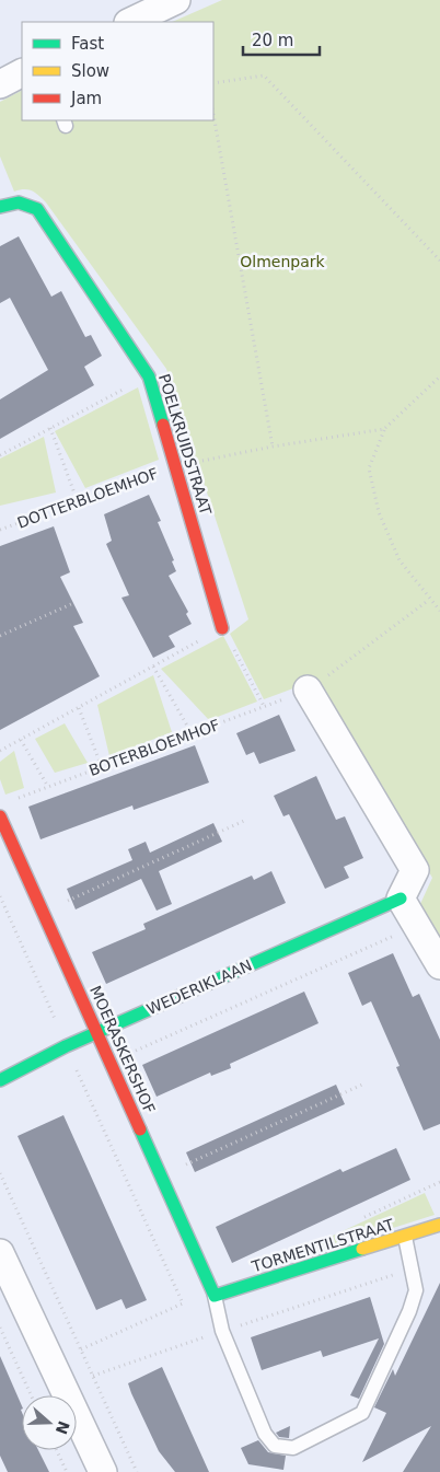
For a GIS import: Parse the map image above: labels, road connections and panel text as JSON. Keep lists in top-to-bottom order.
{
  "streets": {
    "street": [
      "POELKRUIDSTRAAT",
      "WEDERIKLAAN",
      "MOERASKERSHOF",
      "TORMENTILSTRAAT"
    ],
    "path": ["DOTTERBLOEMHOF", "BOTERBLOEMHOF"]
  },
  "crossings": [
    ["POELKRUIDSTRAAT", "DOTTERBLOEMHOF"],
    ["WEDERIKLAAN", "MOERASKERSHOF"],
    ["MOERASKERSHOF", "TORMENTILSTRAAT"]
  ],
  "parks": ["Olmenpark"],
  "legend": ["Fast", "Slow", "Jam"],
  "scale_bar": "20 m",
  "north": "right"
}
